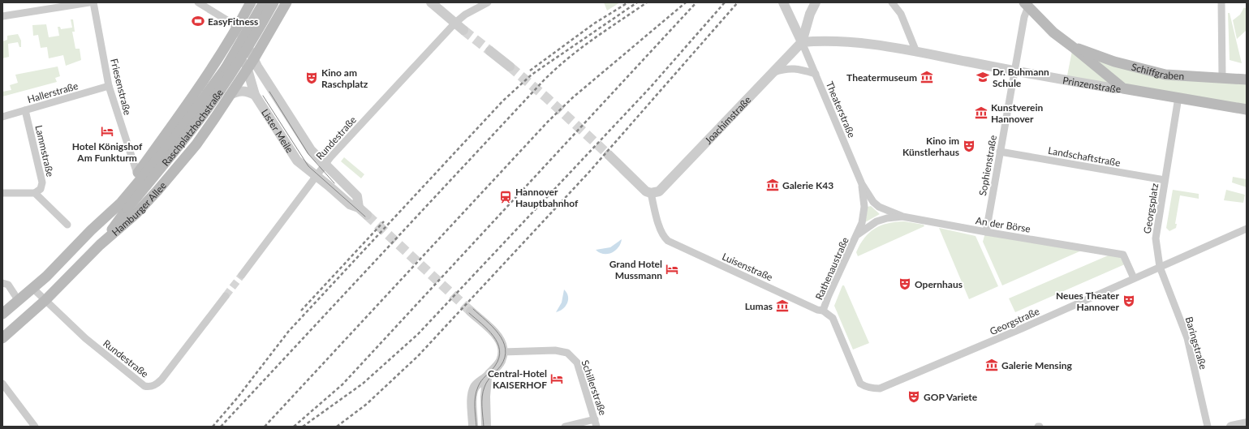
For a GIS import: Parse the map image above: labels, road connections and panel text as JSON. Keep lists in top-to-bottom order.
{
  "streets": {
    "main road": [
      "Schiffgraben",
      "Prinzenstraße",
      "Raschplatzhochstraße",
      "Hamburger Allee"
    ],
    "street": [
      "Friesenstraße",
      "Hallerstraße",
      "Theaterstraße",
      "Joachimstraße",
      "Lister Meile",
      "Rundestraße",
      "Lammstraße",
      "Landschaftstraße",
      "Sophienstraße",
      "Georgsplatz",
      "An der Börse",
      "Luisenstraße",
      "Rathenaustraße",
      "Georgstraße",
      "Baringstraße",
      "Schillerstraße"
    ]
  },
  "crossings": [
    ["Schiffgraben", "Prinzenstraße"],
    ["Schiffgraben", "Sophienstraße"],
    ["Prinzenstraße", "Theaterstraße"],
    ["Prinzenstraße", "Joachimstraße"],
    ["Prinzenstraße", "Sophienstraße"],
    ["Prinzenstraße", "Georgsplatz"],
    ["Friesenstraße", "Hallerstraße"],
    ["Friesenstraße", "Hamburger Allee"],
    ["Hallerstraße", "Lammstraße"],
    ["Theaterstraße", "Joachimstraße"],
    ["Theaterstraße", "An der Börse"],
    ["Theaterstraße", "Rathenaustraße"],
    ["Joachimstraße", "Luisenstraße"],
    ["Raschplatzhochstraße", "Hamburger Allee"],
    ["Lister Meile", "Rundestraße"],
    ["Lister Meile", "Hamburger Allee"],
    ["Rundestraße", "Hamburger Allee"],
    ["Landschaftstraße", "Sophienstraße"],
    ["Landschaftstraße", "Georgsplatz"],
    ["Sophienstraße", "An der Börse"],
    ["Georgsplatz", "Georgstraße"],
    ["Georgsplatz", "Baringstraße"],
    ["An der Börse", "Rathenaustraße"],
    ["An der Börse", "Georgstraße"],
    ["Luisenstraße", "Rathenaustraße"],
    ["Luisenstraße", "Georgstraße"],
    ["Rathenaustraße", "Georgstraße"],
    ["Georgstraße", "Baringstraße"]
  ],
  "places": {
    "sports": ["EasyFitness"],
    "museum": [
      "Theatermuseum",
      "Kunstverein Hannover",
      "Galerie K43",
      "Lumas",
      "Galerie Mensing"
    ],
    "school or university": ["Dr. Buhmann Schule"],
    "theatre": [
      "Kino am Raschplatz",
      "Kino im Künstlerhaus",
      "Opernhaus",
      "Neues Theater Hannover",
      "GOP Variete"
    ],
    "hotel": ["Hotel Königshof Am Funkturm", "Grand Hotel Mussmann", "Central-Hotel KAISERHOF"],
    "station": ["Hannover Hauptbahnhof"]
  }
}
